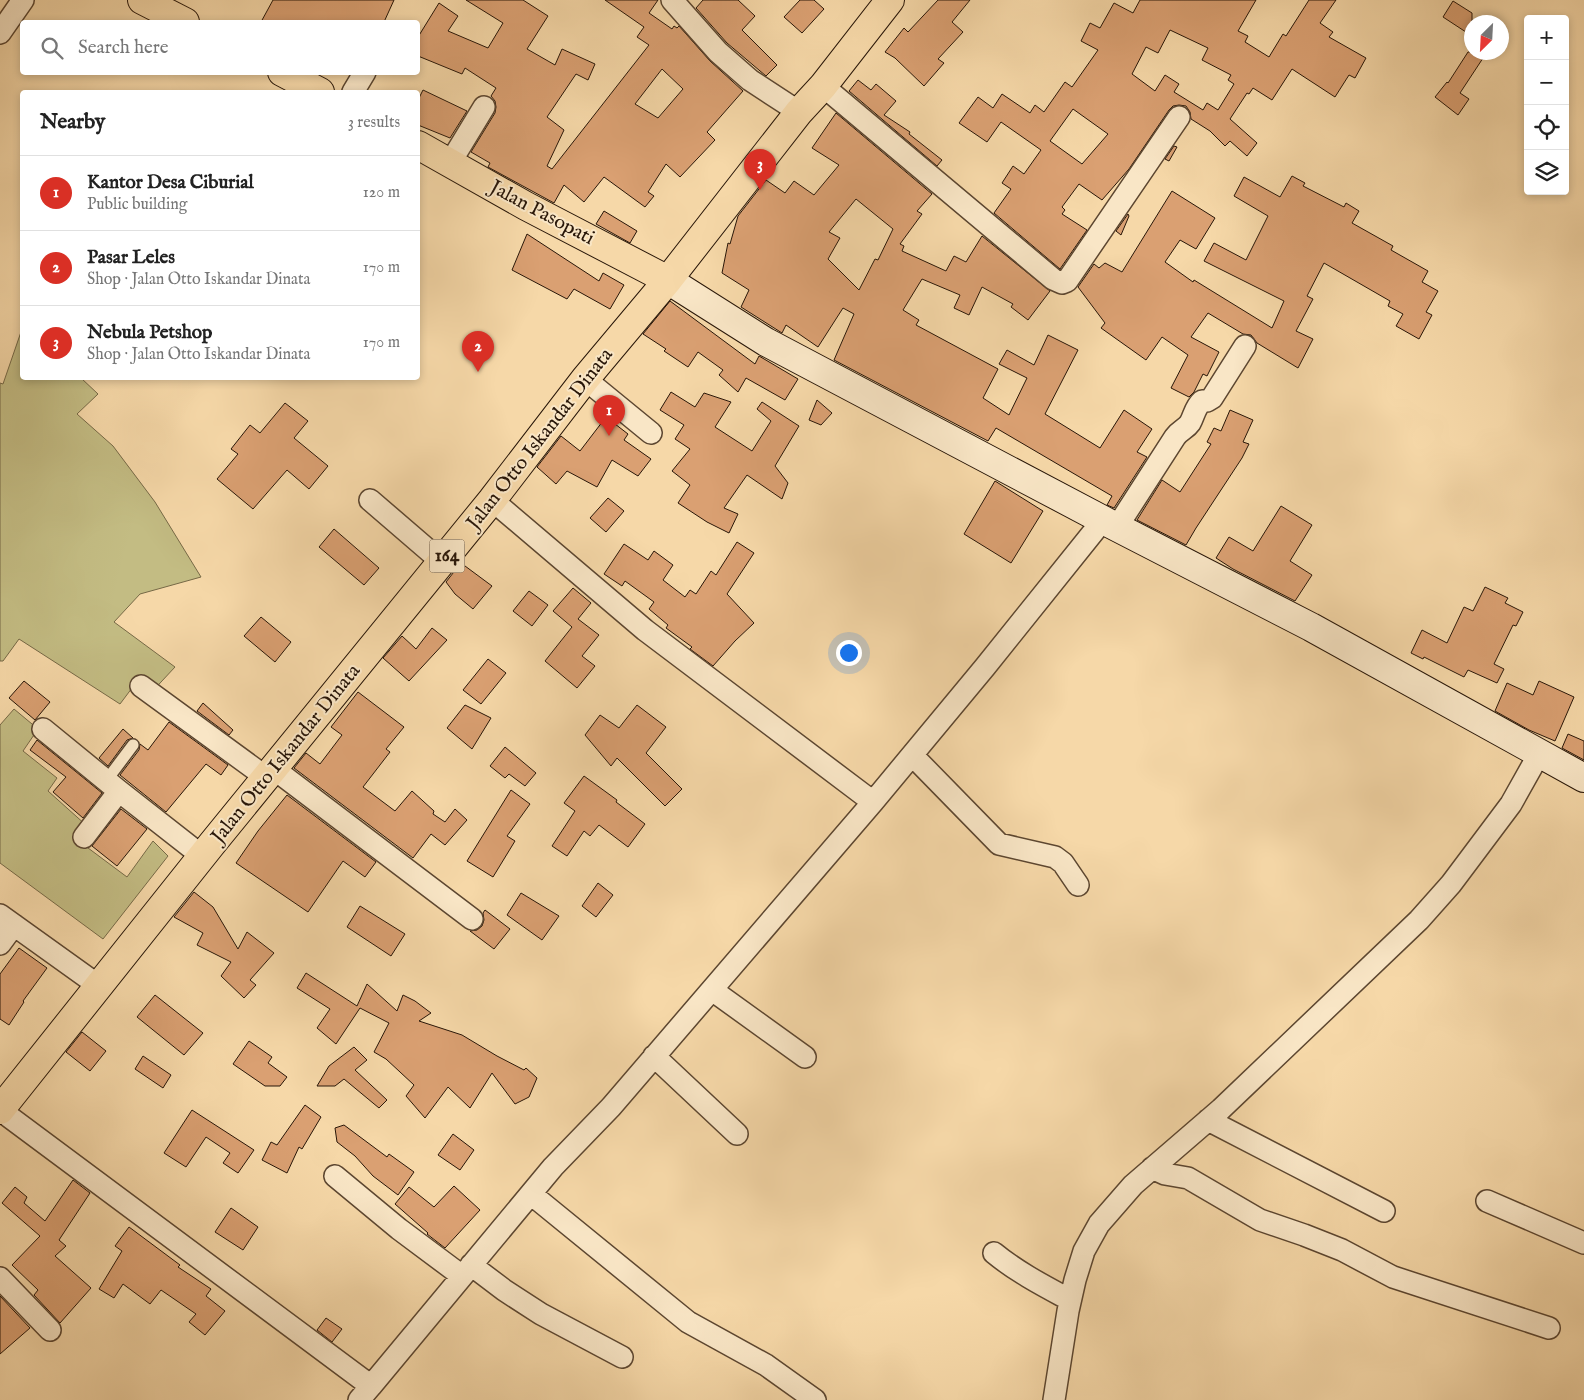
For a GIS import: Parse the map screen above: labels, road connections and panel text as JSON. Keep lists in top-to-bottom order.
{
  "streets": {
    "main road": ["Jalan Pasopati", "Jalan Otto Iskandar Dinata", "164"]
  },
  "crossings": [
    ["Jalan Pasopati", "Jalan Otto Iskandar Dinata"]
  ],
  "north": "bottom left",
  "page": {
    "map_buttons": ["+", "−"],
    "search": "Search here",
    "heading": ["Nearby", "3 results"],
    "pins": ["3", "2", "1"],
    "list": [
      {
        "mark": "1",
        "name": "Kantor Desa Ciburial",
        "note": "Public building",
        "value": "120 m"
      },
      {
        "mark": "2",
        "name": "Pasar Leles",
        "note": "Shop · Jalan Otto Iskandar Dinata",
        "value": "170 m"
      },
      {
        "mark": "3",
        "name": "Nebula Petshop",
        "note": "Shop · Jalan Otto Iskandar Dinata",
        "value": "170 m"
      }
    ]
  }
}
